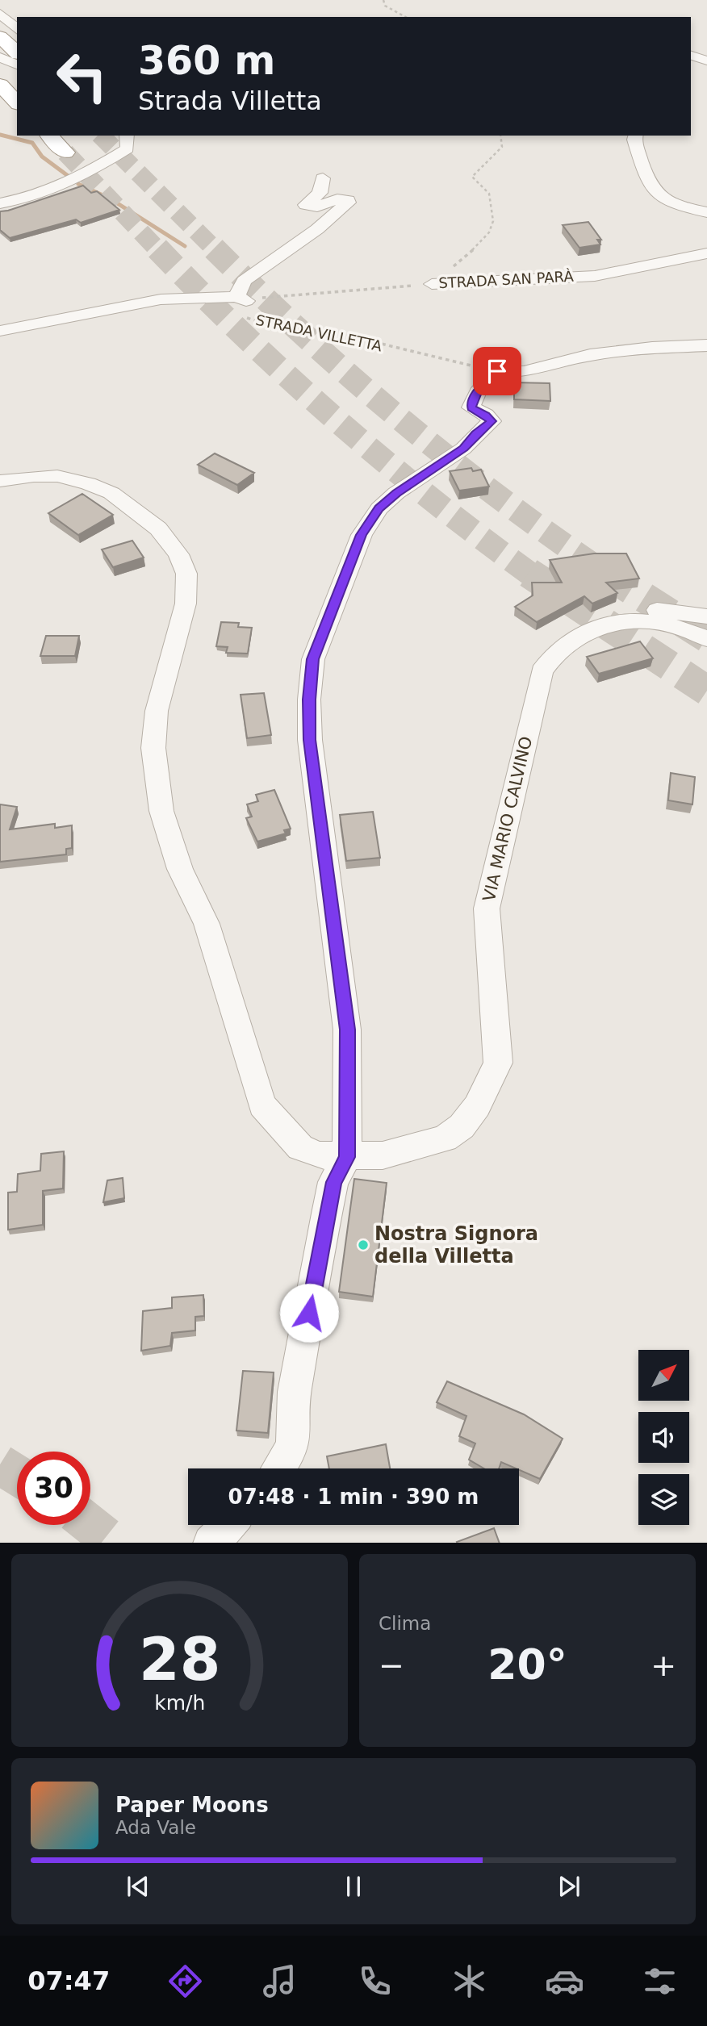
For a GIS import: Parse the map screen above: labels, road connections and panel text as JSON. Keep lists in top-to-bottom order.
{
  "streets": {
    "street": ["STRADA SAN PARÀ", "VIA MARIO CALVINO"],
    "path": ["STRADA VILLETTA"]
  },
  "crossings": [
    ["STRADA SAN PARÀ", "STRADA VILLETTA"]
  ],
  "places": ["Nostra Signora della Villetta"],
  "north": "top right",
  "page": {
    "turn": ["360 m", "Strada Villetta"],
    "limit": "30",
    "trip": "07:48 · 1 min · 390 m",
    "tile": "Clima",
    "heat": ["−", "20°", "+"],
    "song": ["Paper Moons", "Ada Vale"],
    "tabs": "07:47",
    "gauge": ["28", "km/h"]
  }
}
